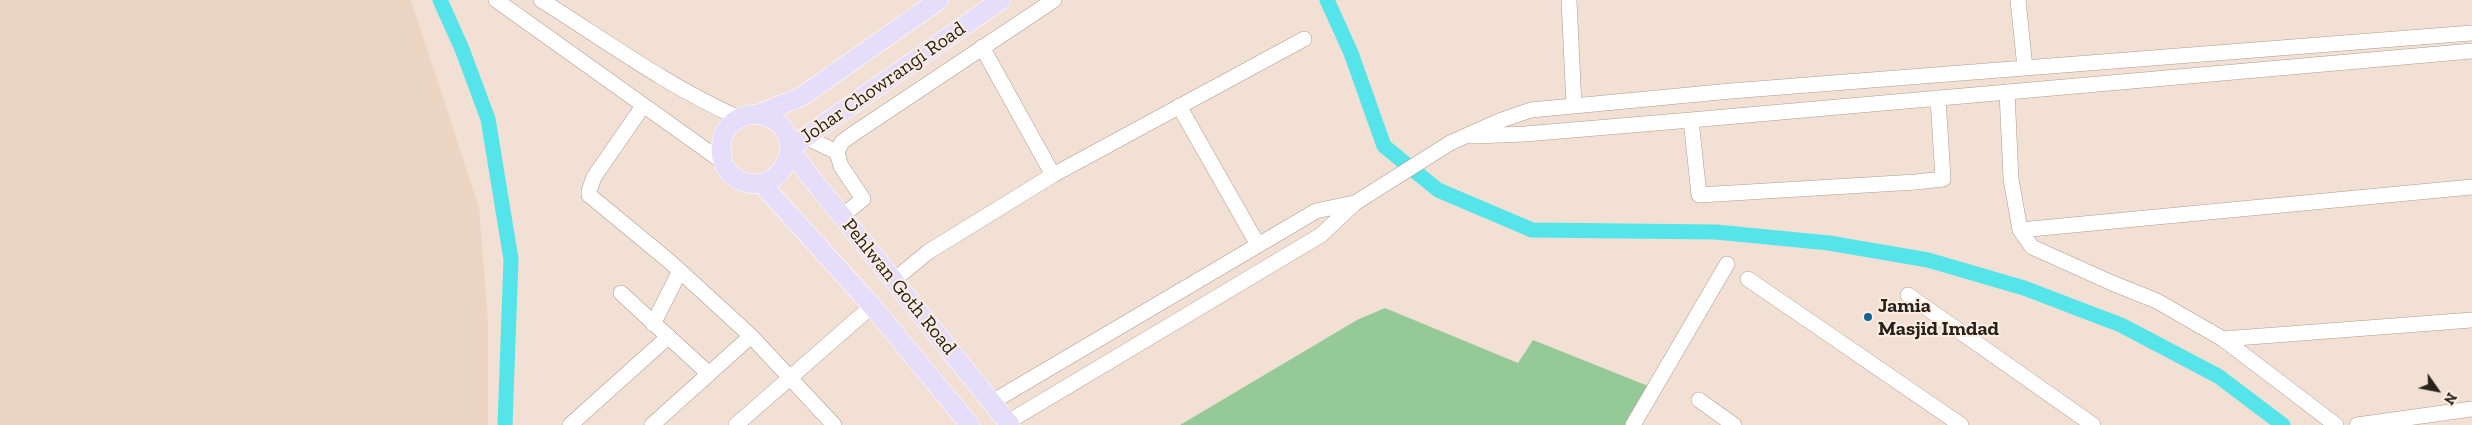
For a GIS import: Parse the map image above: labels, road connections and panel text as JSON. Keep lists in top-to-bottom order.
{
  "streets": {
    "main road": ["Johar Chowrangi Road", "Pehlwan Goth Road"]
  },
  "crossings": [
    ["Johar Chowrangi Road", "Pehlwan Goth Road"]
  ],
  "places": ["Jamia Masjid Imdad"],
  "north": "bottom right"
}
